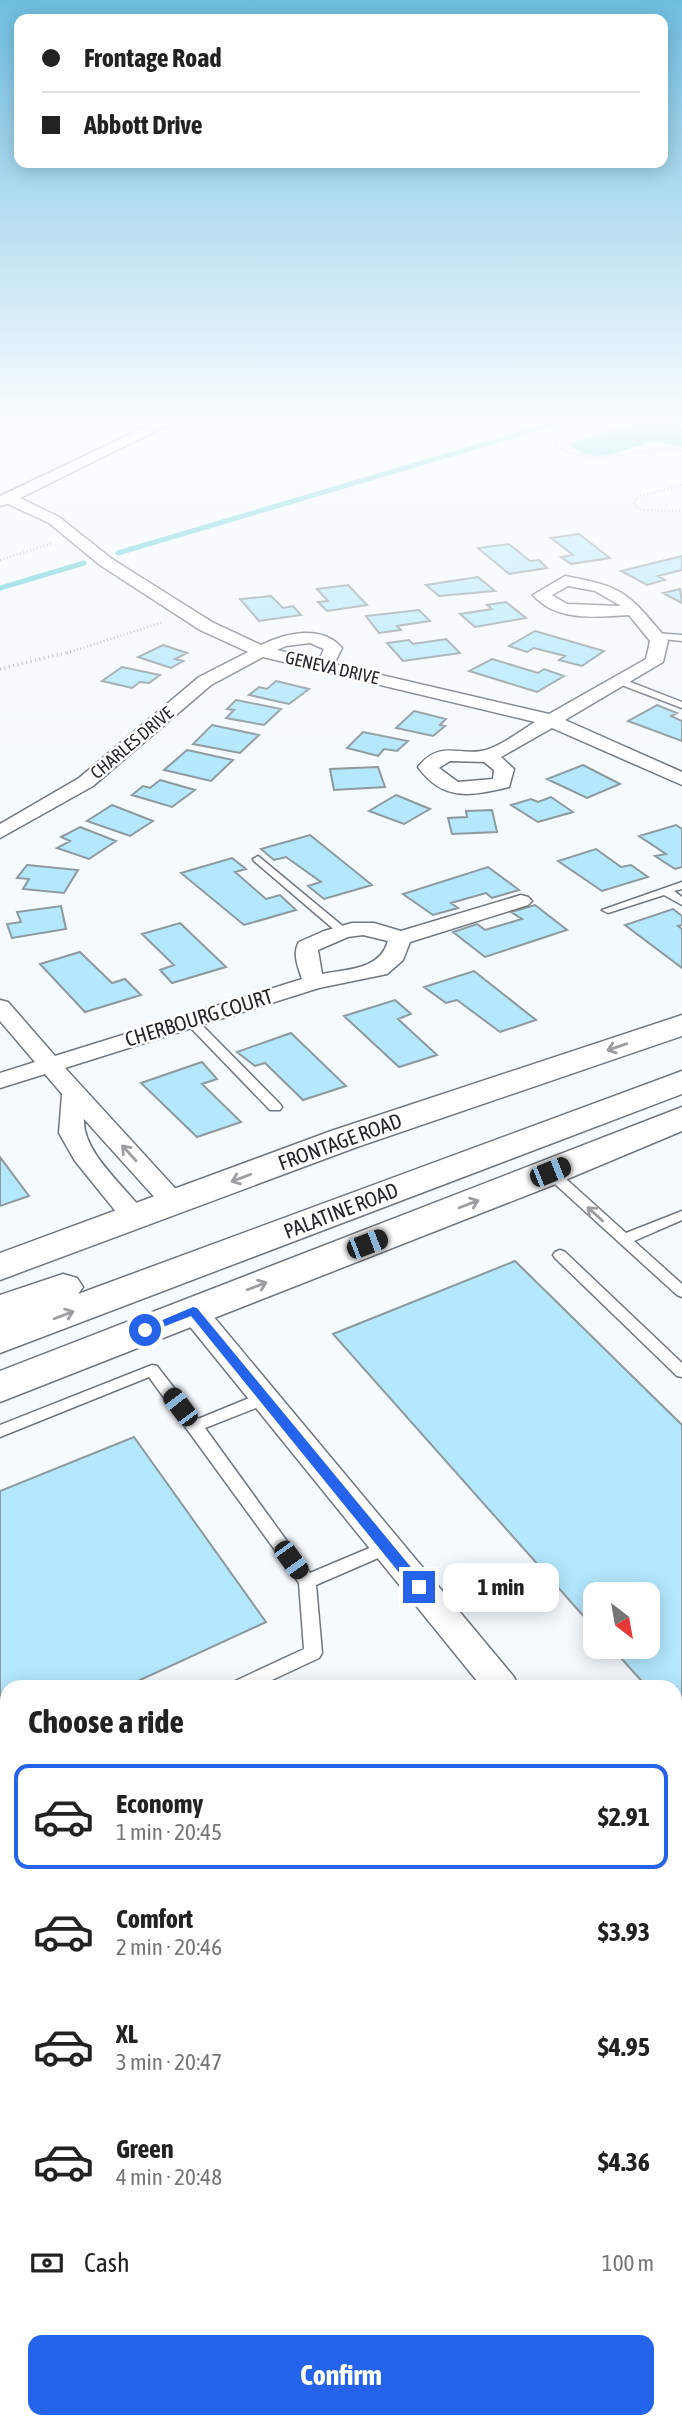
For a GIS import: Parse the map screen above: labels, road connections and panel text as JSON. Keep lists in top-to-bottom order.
{
  "streets": {
    "main road": ["FRONTAGE ROAD", "PALATINE ROAD"],
    "street": ["GENEVA DRIVE", "CHARLES DRIVE", "CHERBOURG COURT"]
  },
  "crossings": [
    ["GENEVA DRIVE", "CHARLES DRIVE"]
  ],
  "north": "bottom right",
  "page": {
    "banner": ["Frontage Road", "Abbott Drive"],
    "bubble": "1 min",
    "heading": "Choose a ride",
    "list": [
      {
        "name": "Economy",
        "note": "1 min · 20:45",
        "value": "$2.91"
      },
      {
        "name": "Comfort",
        "note": "2 min · 20:46",
        "value": "$3.93"
      },
      {
        "name": "XL",
        "note": "3 min · 20:47",
        "value": "$4.95"
      },
      {
        "name": "Green",
        "note": "4 min · 20:48",
        "value": "$4.36"
      }
    ],
    "pay": ["Cash", "100 m"],
    "buttons": "Confirm"
  }
}
